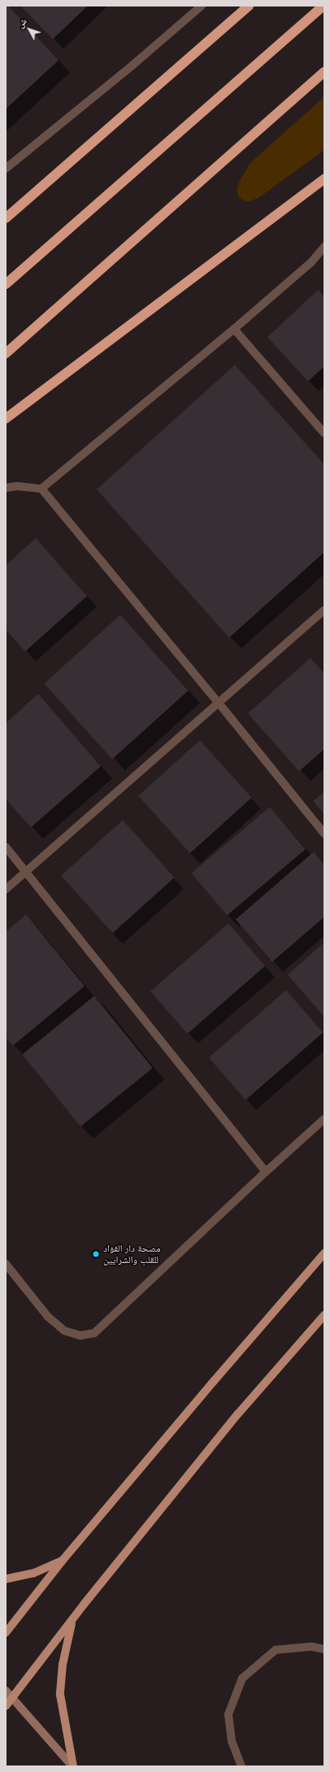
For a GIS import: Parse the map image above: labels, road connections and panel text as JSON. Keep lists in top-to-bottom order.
{
  "places": ["مصحة دار الفؤاد للقلب والشرايين"],
  "north": "top left"
}
